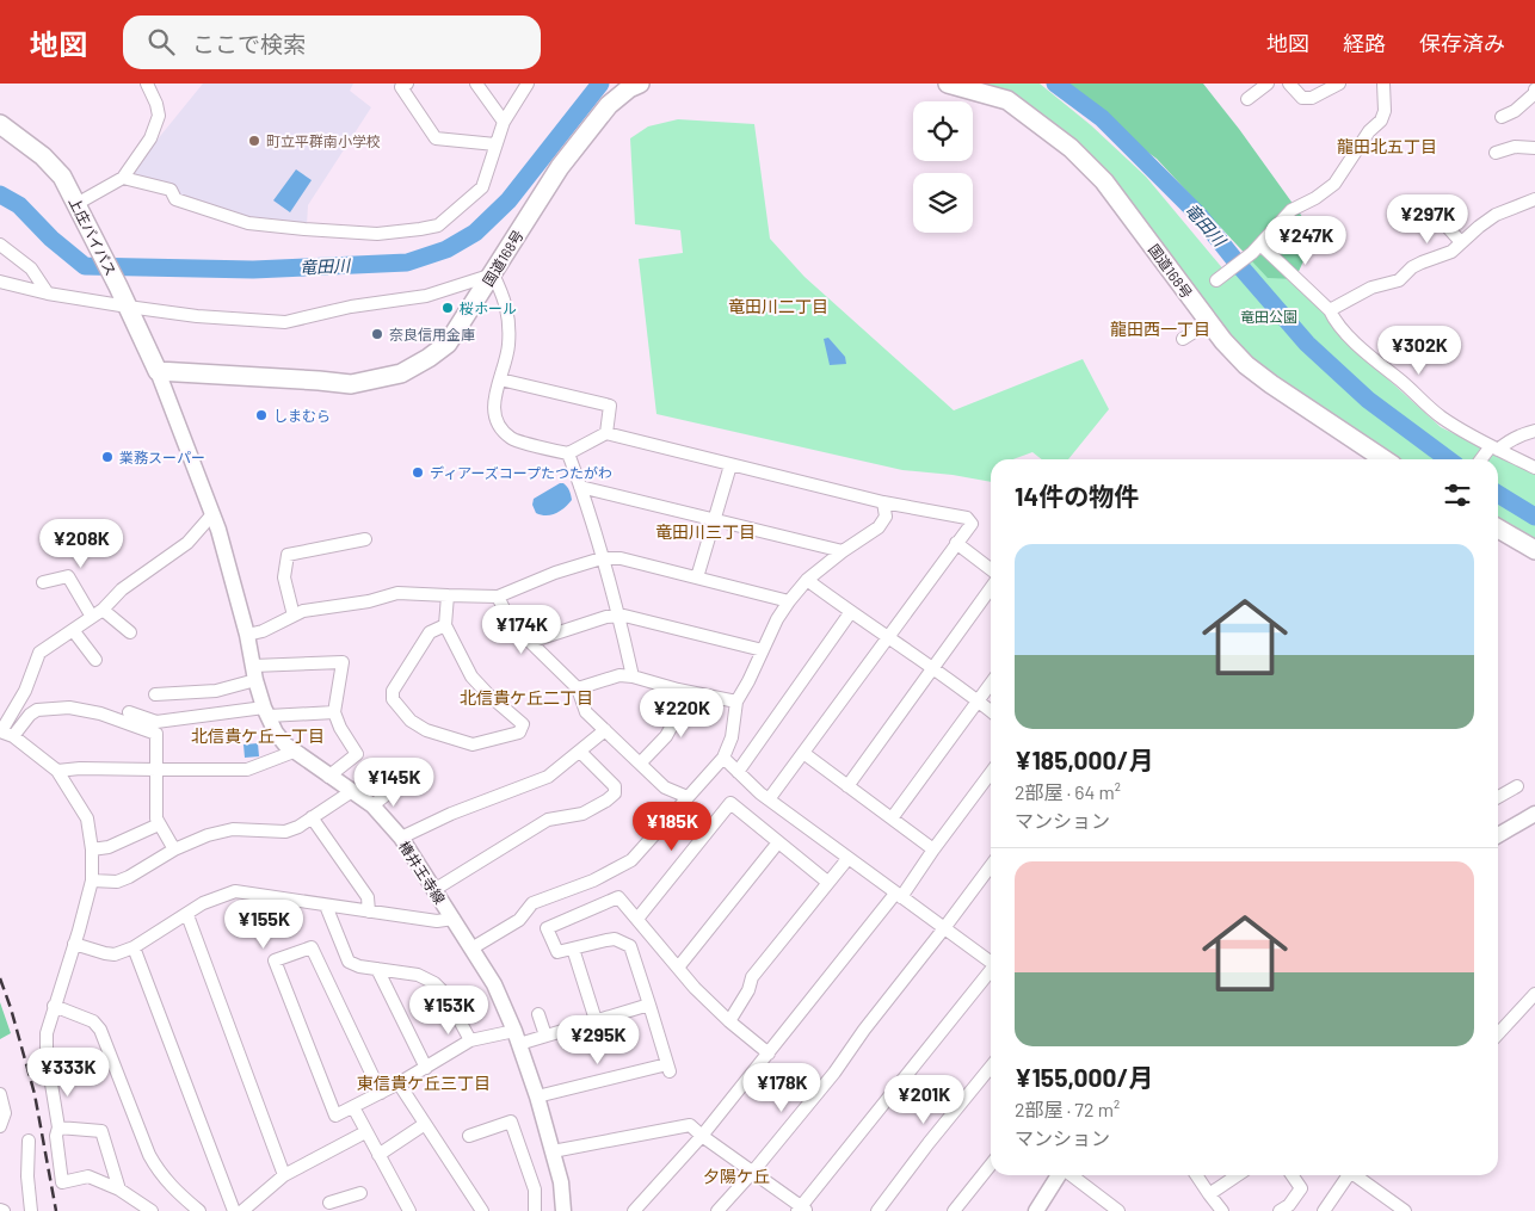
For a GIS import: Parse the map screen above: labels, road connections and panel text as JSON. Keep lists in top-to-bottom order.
{
  "streets": {
    "highway": ["上庄バイパス", "国道168号"],
    "main road": ["椿井王寺線"]
  },
  "crossings": [
    ["上庄バイパス", "国道168号"],
    ["上庄バイパス", "椿井王寺線"],
    ["国道168号", "椿井王寺線"]
  ],
  "districts": [
    "龍田北五丁目",
    "竜田川二丁目",
    "龍田西一丁目",
    "竜田川三丁目",
    "北信貴ケ丘二丁目",
    "北信貴ケ丘一丁目",
    "東信貴ケ丘三丁目",
    "夕陽ケ丘"
  ],
  "water": ["竜田川"],
  "parks": ["竜田公園"],
  "places": [
    "町立平群南小学校",
    "桜ホール",
    "奈良信用金庫",
    "しまむら",
    "業務スーパー",
    "ディアーズコープたつたがわ"
  ],
  "page": {
    "header": "地図",
    "search": "ここで検索",
    "nav": ["地図", "経路", "保存済み"],
    "price": [
      "¥297K",
      "¥247K",
      "¥302K",
      "¥208K",
      "¥174K",
      "¥220K",
      "¥145K",
      "¥185K",
      "¥155K",
      "¥153K",
      "¥295K",
      "¥333K",
      "¥178K",
      "¥201K"
    ],
    "heading": "14件の物件",
    "list": [
      {
        "name": "¥185,000/月",
        "note": "2部屋 · 64 m² · マンション"
      },
      {
        "name": "¥155,000/月",
        "note": "2部屋 · 72 m² · マンション"
      }
    ]
  }
}
